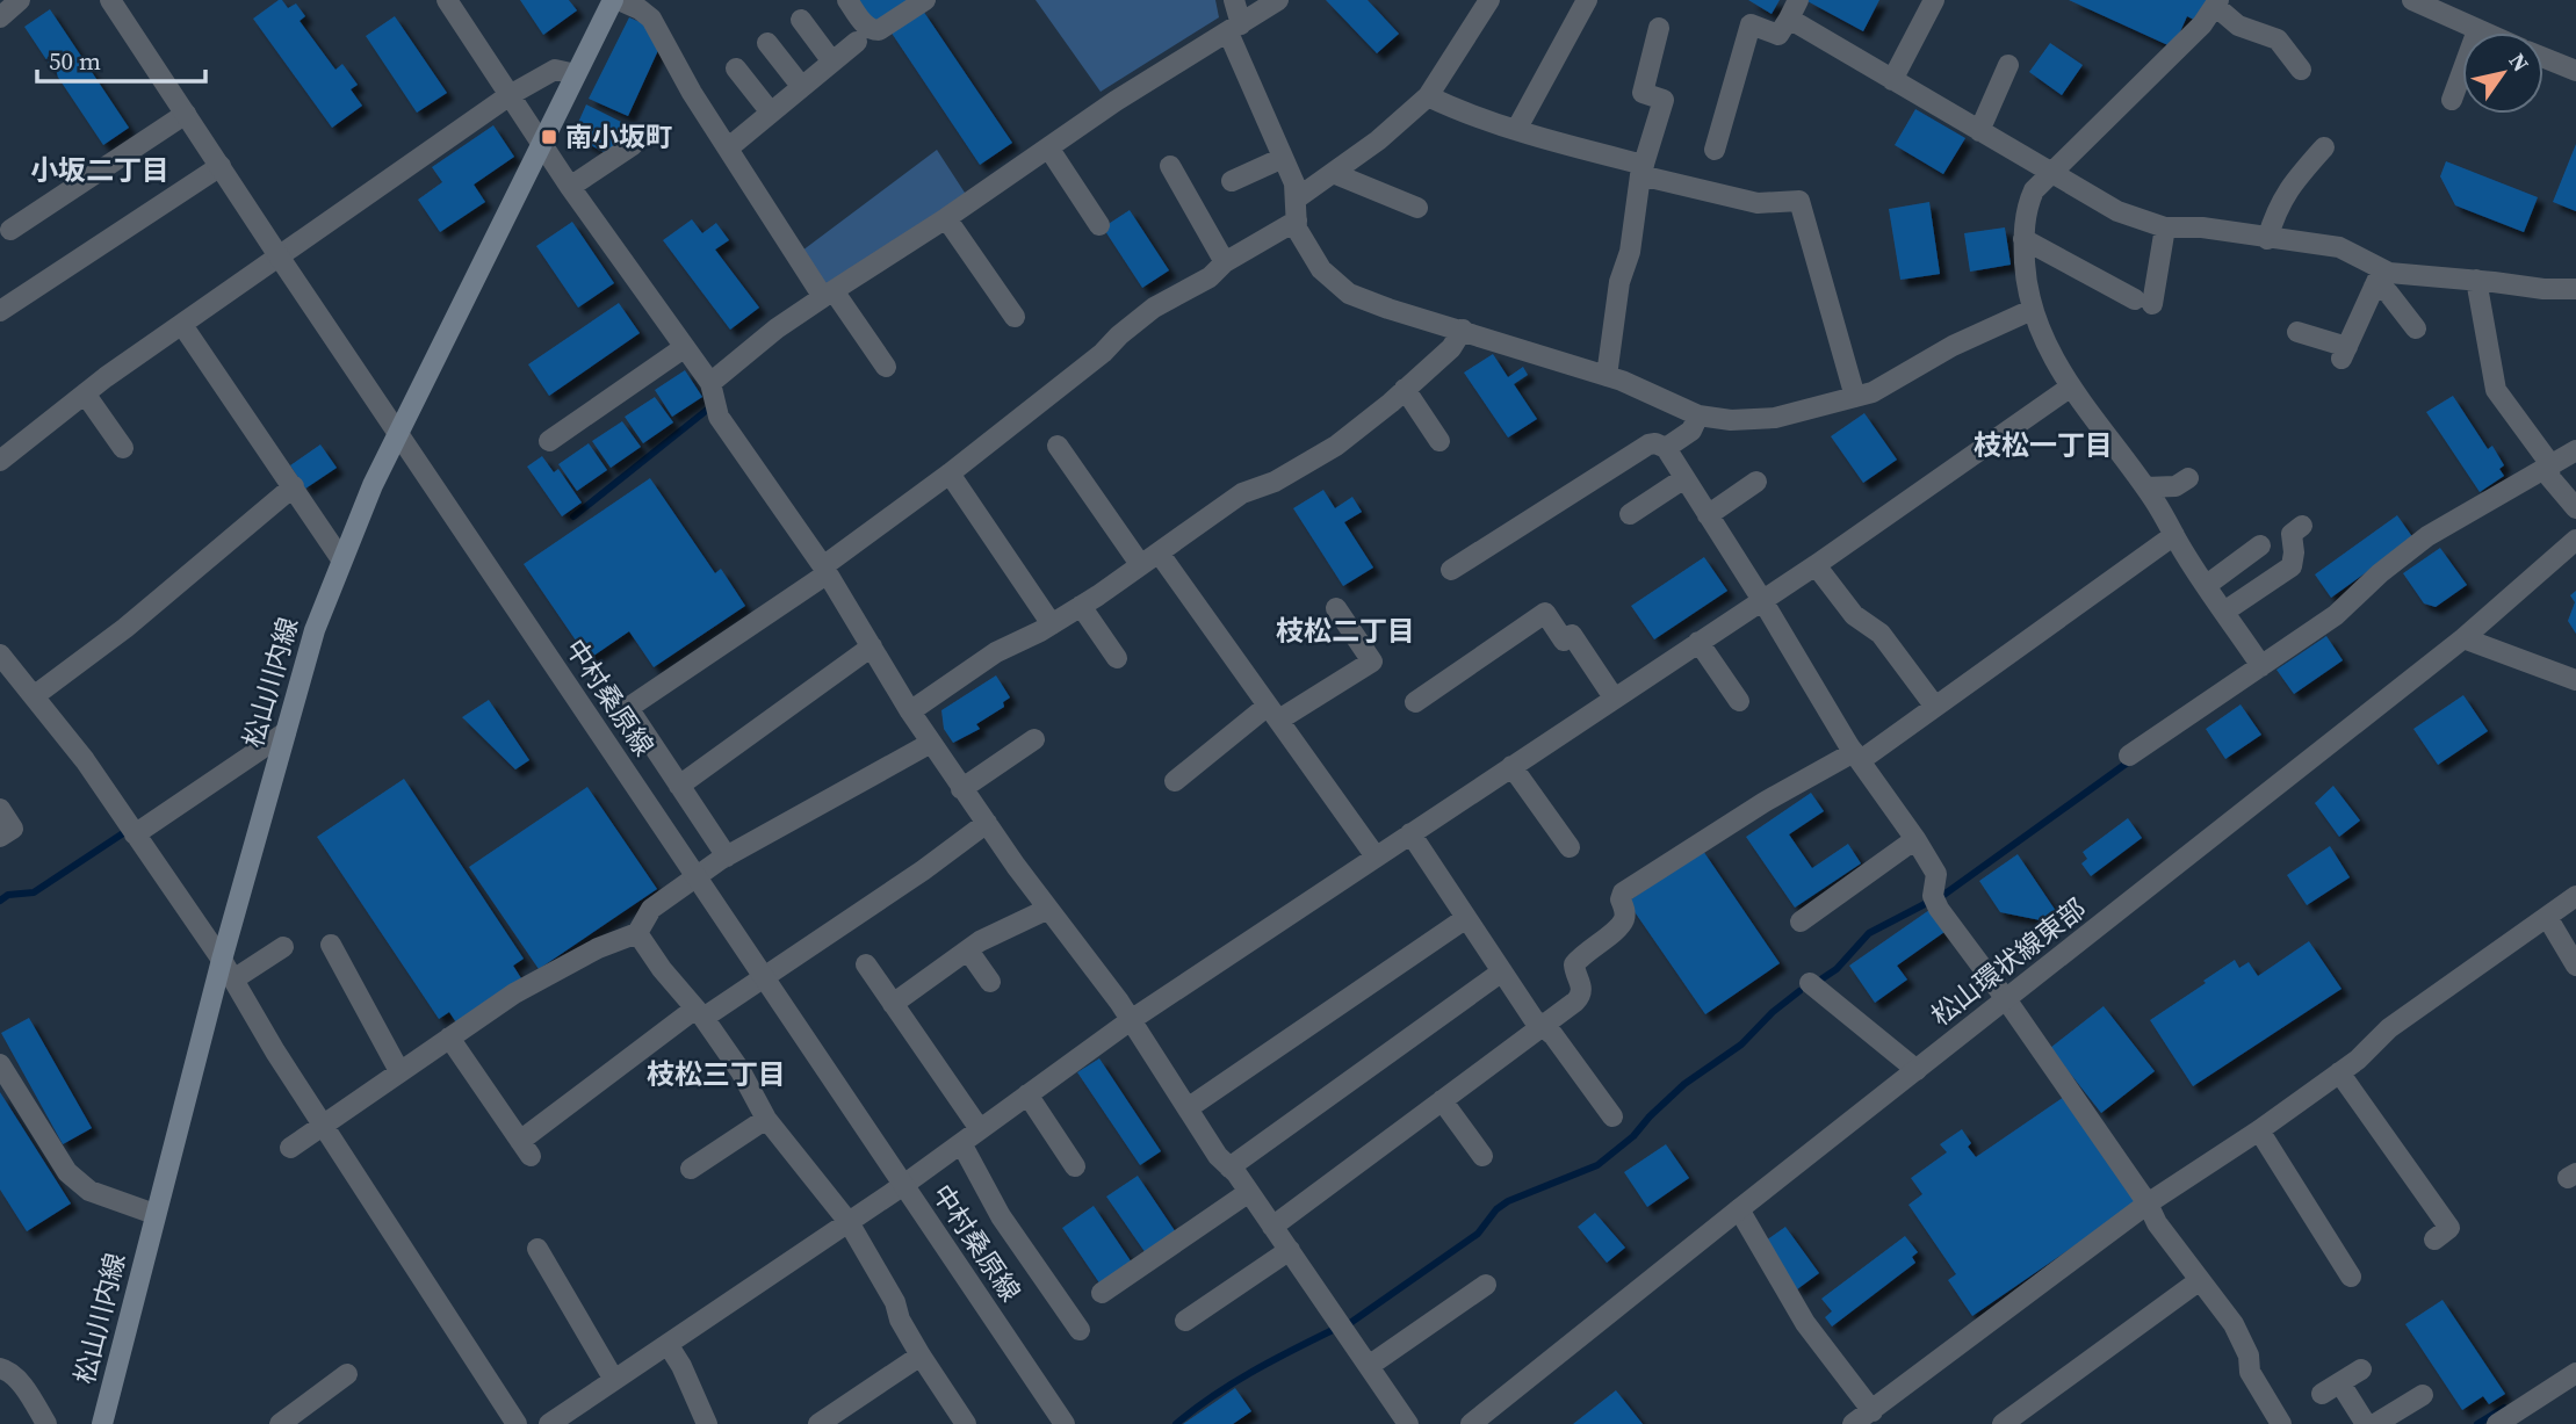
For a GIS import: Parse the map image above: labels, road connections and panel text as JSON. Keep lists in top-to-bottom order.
{
  "streets": {
    "main road": ["松山川内線"],
    "street": ["中村桑原線", "松山環状線東部"]
  },
  "crossings": [
    ["松山川内線", "中村桑原線"]
  ],
  "districts": [
    "小坂二丁目",
    "枝松一丁目",
    "枝松二丁目",
    "枝松三丁目"
  ],
  "places": {
    "transit": ["南小坂町"]
  },
  "scale_bar": "50 m",
  "north": "top right"
}
